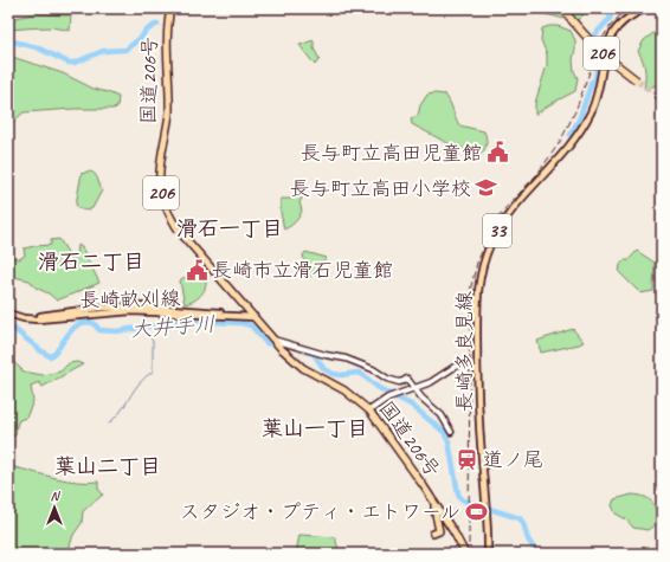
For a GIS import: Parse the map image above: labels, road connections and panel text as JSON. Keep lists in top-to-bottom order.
{
  "streets": {
    "highway": ["206", "国道206号"],
    "main road": ["33", "長崎畝刈線", "長崎多良見線"]
  },
  "crossings": [
    ["国道206号", "長崎畝刈線"]
  ],
  "districts": [
    "滑石一丁目",
    "滑石二丁目",
    "葉山一丁目",
    "葉山二丁目"
  ],
  "water": ["大井手川"],
  "places": {
    "public building": ["長与町立高田児童館", "長崎市立滑石児童館"],
    "school or university": ["長与町立高田小学校"],
    "station": ["道ノ尾"],
    "sports": ["スタジオ・プティ・エトワール"]
  },
  "north": "top"
}
